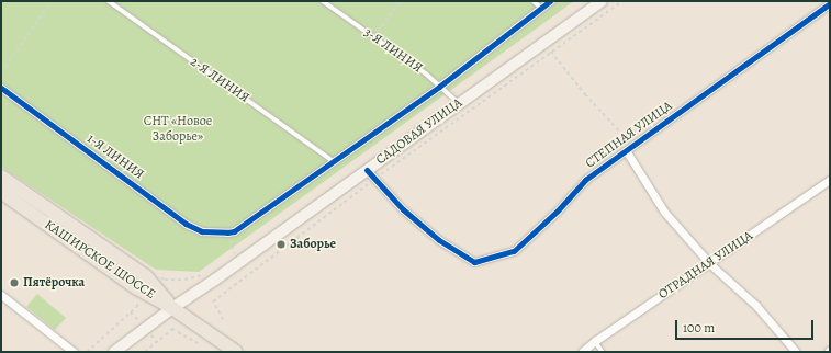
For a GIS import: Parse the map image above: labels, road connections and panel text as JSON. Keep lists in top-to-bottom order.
{
  "streets": {
    "main road": ["САДОВАЯ УЛИЦА", "КАШИРСКОЕ ШОССЕ"],
    "street": ["СТЕПНАЯ УЛИЦА", "1-Я ЛИНИЯ", "ОТРАДНАЯ УЛИЦА"],
    "lane": ["3-Я ЛИНИЯ", "2-Я ЛИНИЯ"]
  },
  "crossings": [
    ["3-Я ЛИНИЯ", "САДОВАЯ УЛИЦА"],
    ["САДОВАЯ УЛИЦА", "СТЕПНАЯ УЛИЦА"],
    ["САДОВАЯ УЛИЦА", "КАШИРСКОЕ ШОССЕ"]
  ],
  "parks": ["СНТ «Новое Заборье»"],
  "places": ["Заборье", "Пятёрочка"],
  "scale_bar": "100 m"
}
